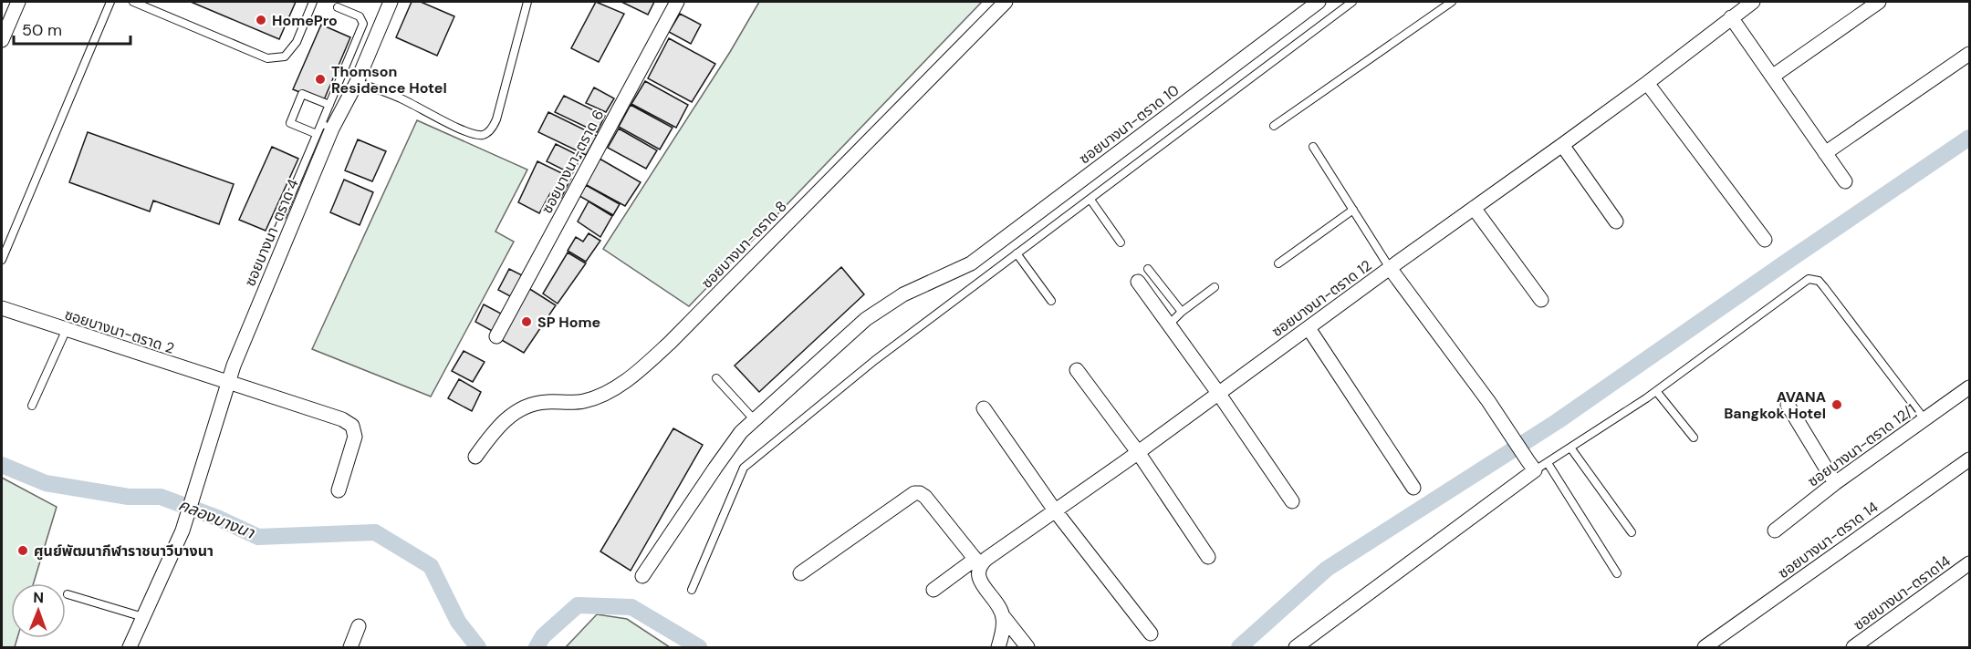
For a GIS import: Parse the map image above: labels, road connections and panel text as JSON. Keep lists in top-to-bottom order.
{
  "streets": {
    "street": [
      "ซอยบางนา-ตราด 10",
      "ซอยบางนา-ตราด 6",
      "ซอยบางนา-ตราด 4",
      "ซอยบางนา-ตราด 8",
      "ซอยบางนา-ตราด 12",
      "ซอยบางนา-ตราด 2",
      "ซอยบางนา-ตราด 12/1",
      "ซอยบางนา-ตราด 14",
      "ซอยบางนา-ตราด14"
    ]
  },
  "crossings": [
    ["ซอยบางนา-ตราด 4", "ซอยบางนา-ตราด 2"]
  ],
  "water": ["คลองบางนา"],
  "places": [
    "HomePro",
    "Thomson Residence Hotel",
    "SP Home",
    "AVANA Bangkok Hotel",
    "ศูนย์พัฒนากีฬาราชนาวีบางนา"
  ],
  "scale_bar": "50 m",
  "north": "top"
}
